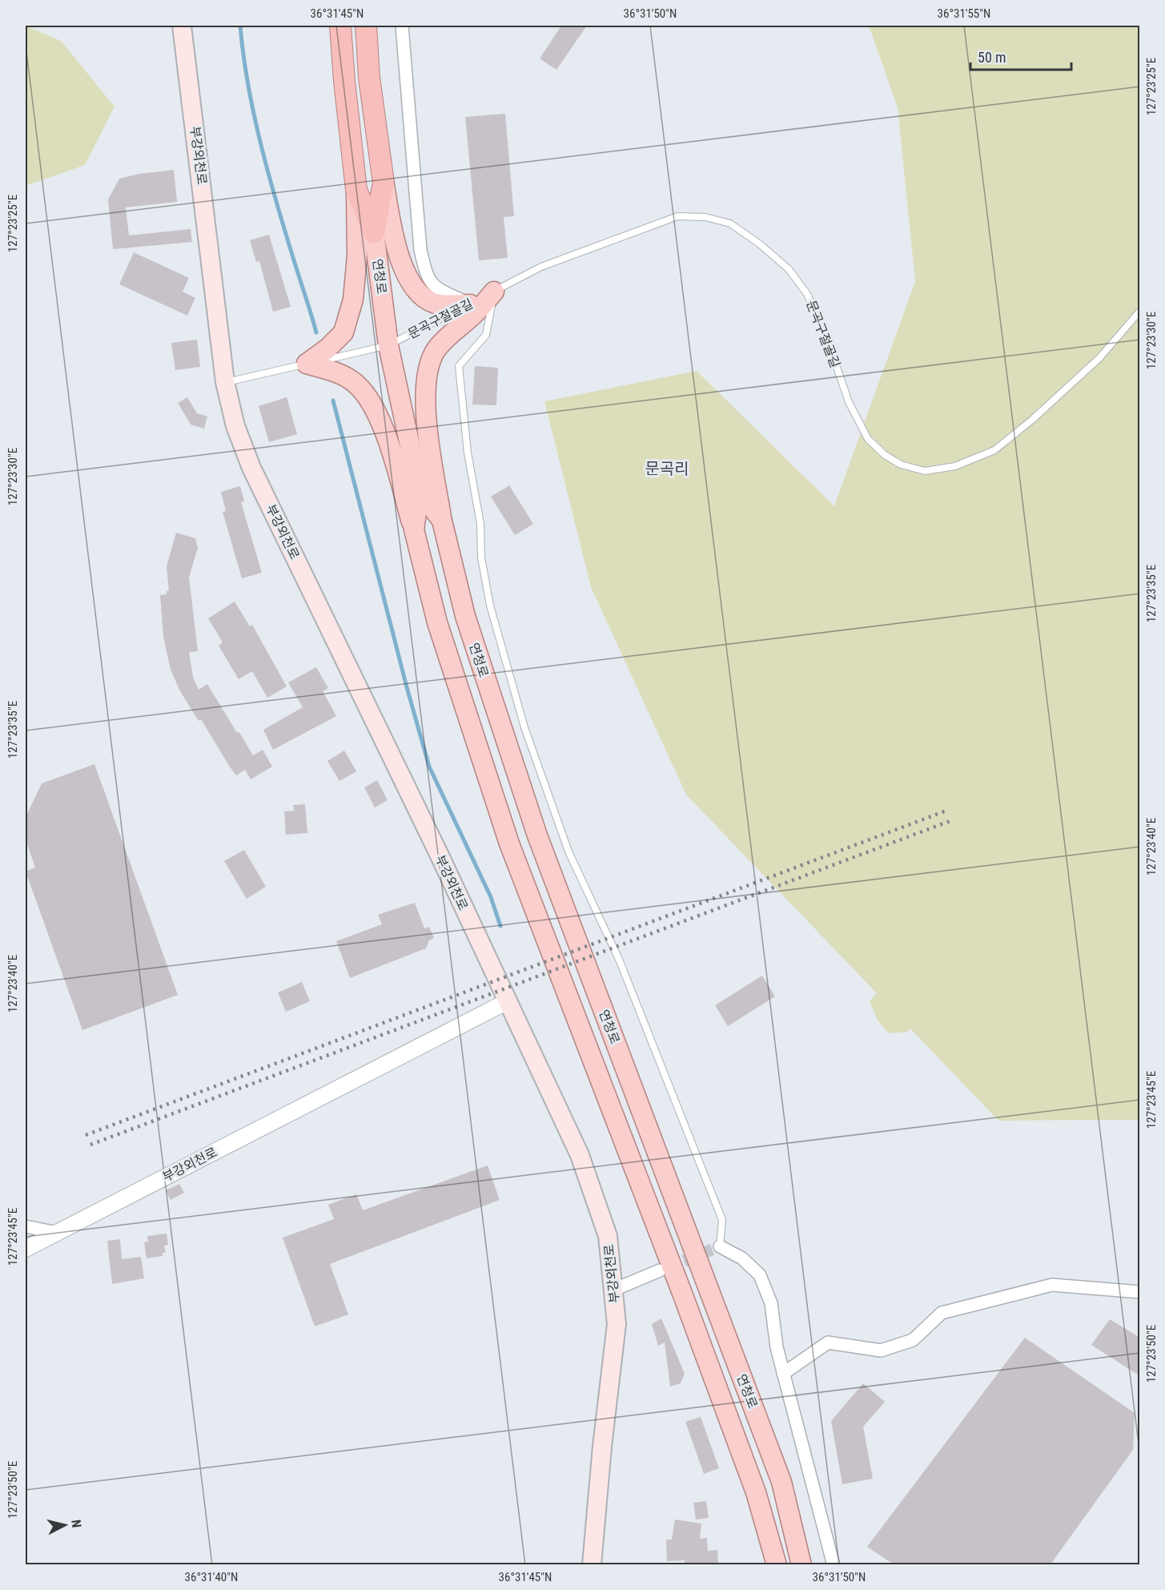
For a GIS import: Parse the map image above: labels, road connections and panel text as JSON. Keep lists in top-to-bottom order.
{
  "streets": {
    "highway": ["연청로"],
    "main road": ["부강외천로"],
    "lane": ["문곡구절골길"]
  },
  "crossings": [
    ["부강외천로", "문곡구절골길"],
    ["연청로", "문곡구절골길"]
  ],
  "districts": ["문곡리"],
  "scale_bar": "50 m",
  "north": "right",
  "coordinates": [
    "36°31'45\"N",
    "36°31'50\"N",
    "36°31'55\"N",
    "127°23'25\"E",
    "127°23'30\"E",
    "127°23'35\"E",
    "127°23'40\"E",
    "127°23'45\"E",
    "127°23'50\"E",
    "36°31'40\"N"
  ]
}
